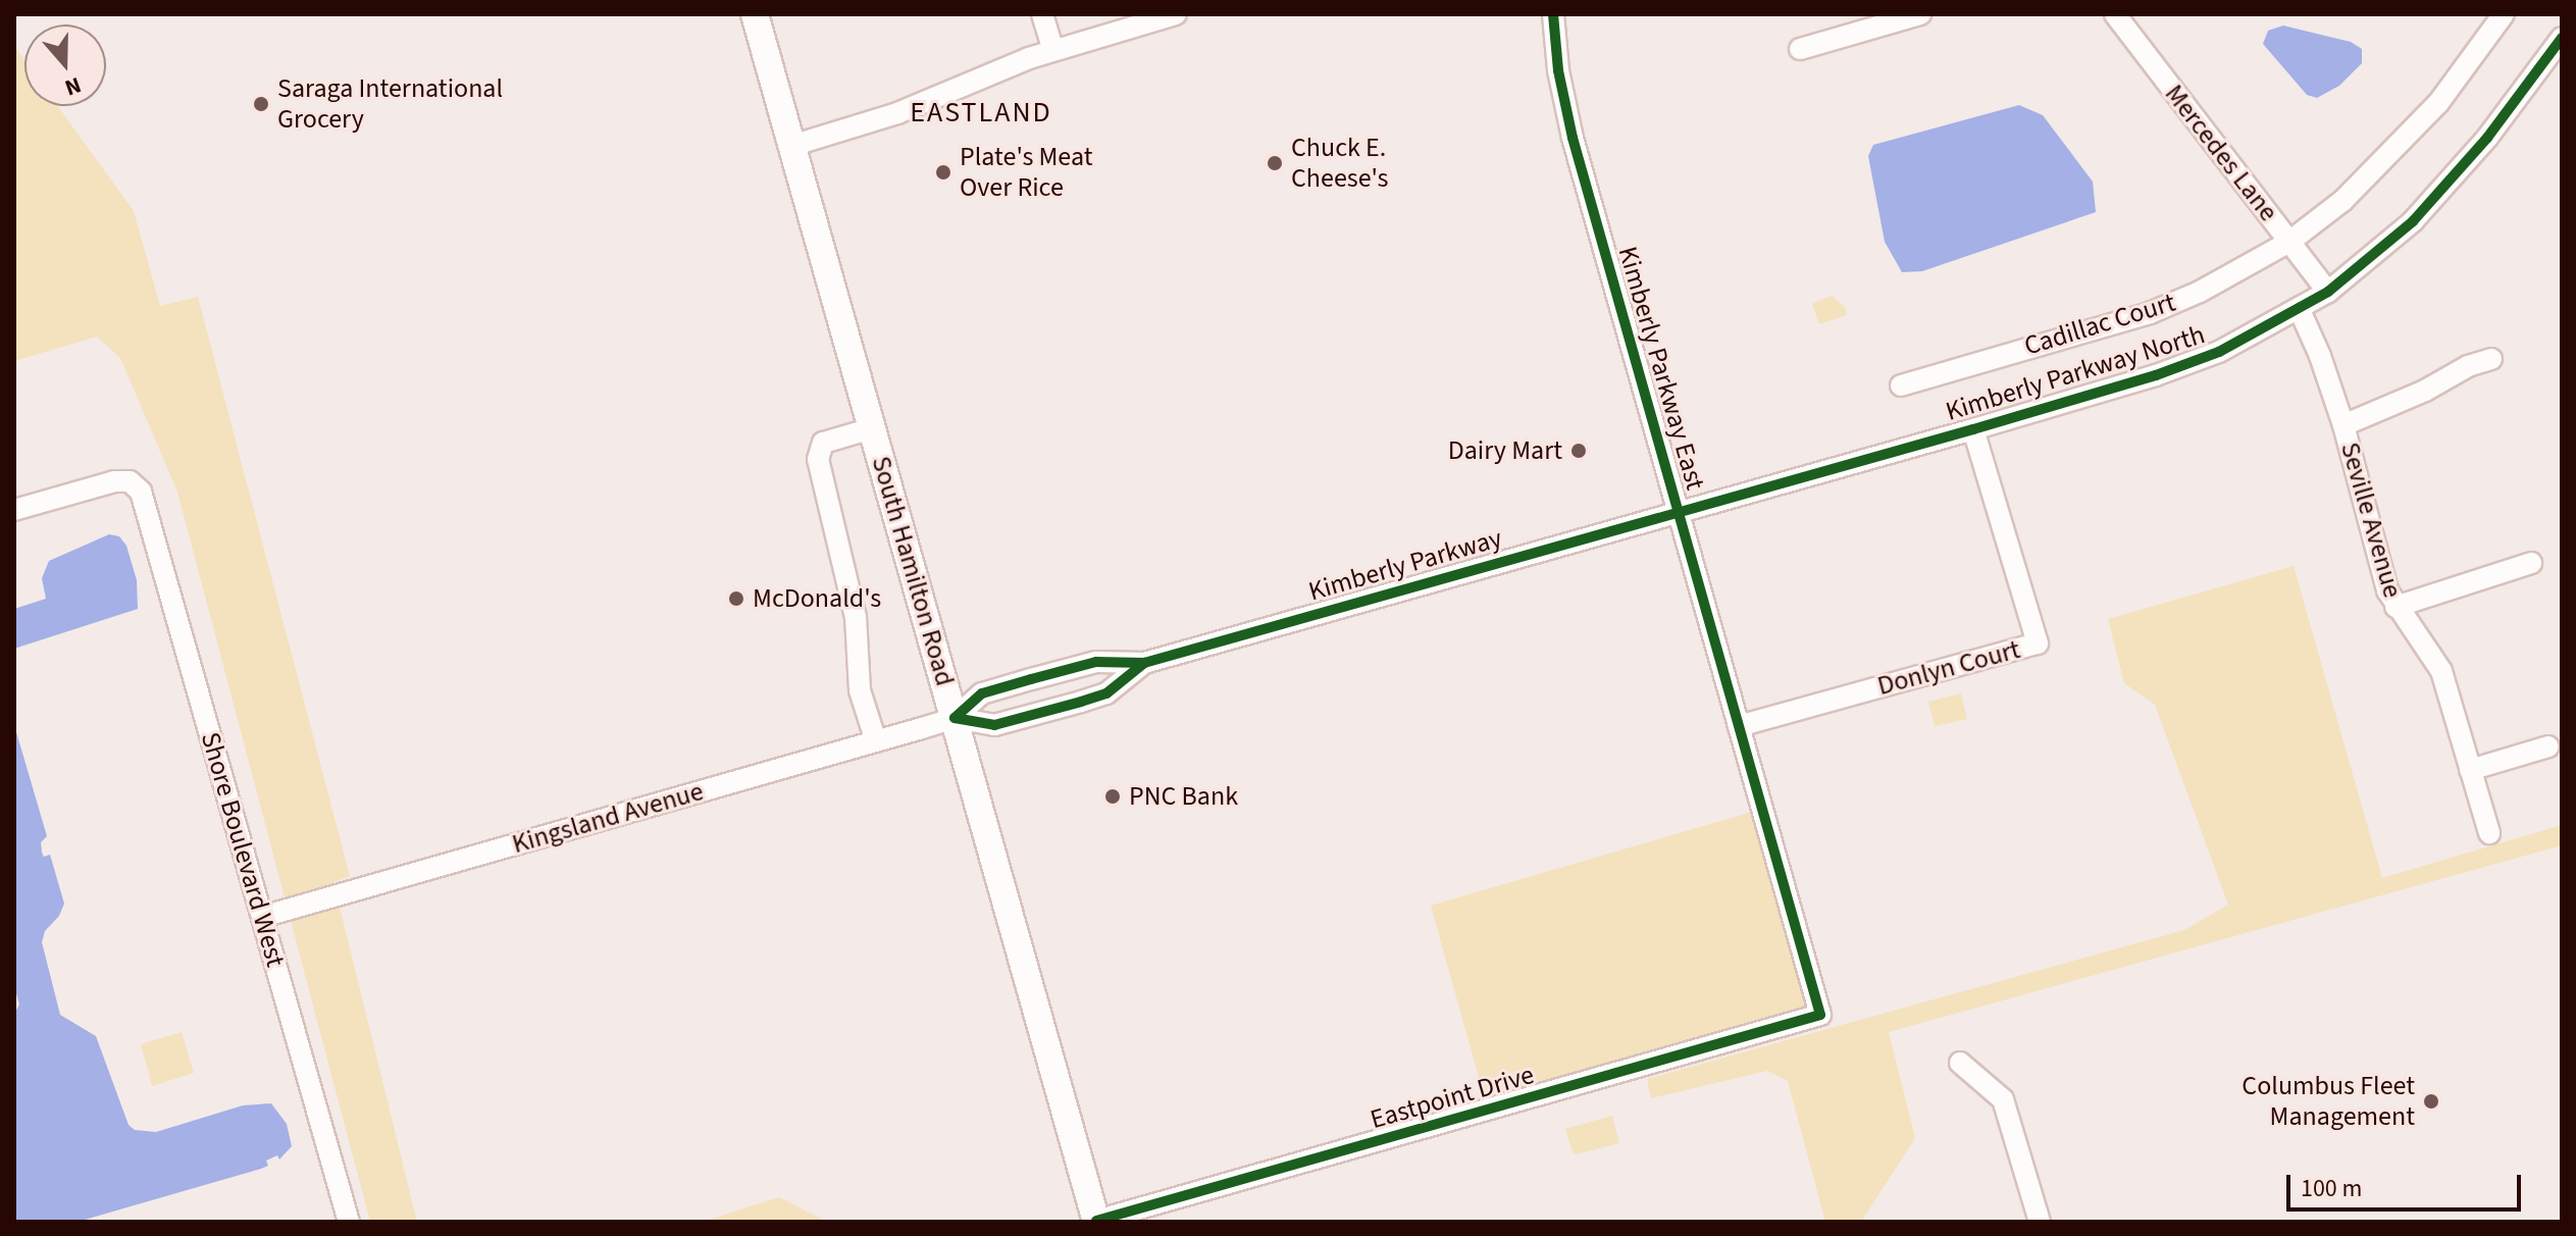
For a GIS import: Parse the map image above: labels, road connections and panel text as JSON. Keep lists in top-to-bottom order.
{
  "streets": {
    "main road": ["South Hamilton Road"],
    "street": [
      "Mercedes Lane",
      "Cadillac Court",
      "Kimberly Parkway East",
      "Kimberly Parkway North",
      "Seville Avenue",
      "Kimberly Parkway",
      "Donlyn Court",
      "Kingsland Avenue",
      "Shore Boulevard West",
      "Eastpoint Drive"
    ]
  },
  "crossings": [
    ["Mercedes Lane", "Cadillac Court"],
    ["Mercedes Lane", "Kimberly Parkway North"],
    ["Kimberly Parkway East", "Kimberly Parkway North"],
    ["Kimberly Parkway East", "Kimberly Parkway"],
    ["Kimberly Parkway East", "Donlyn Court"],
    ["Kimberly Parkway East", "Eastpoint Drive"],
    ["Kimberly Parkway North", "Seville Avenue"],
    ["Kimberly Parkway North", "Kimberly Parkway"],
    ["Kimberly Parkway North", "Donlyn Court"],
    ["Kimberly Parkway", "South Hamilton Road"],
    ["Kimberly Parkway", "Kingsland Avenue"],
    ["South Hamilton Road", "Kingsland Avenue"],
    ["South Hamilton Road", "Eastpoint Drive"],
    ["Kingsland Avenue", "Shore Boulevard West"]
  ],
  "districts": ["EASTLAND"],
  "places": [
    "Saraga International Grocery",
    "Chuck E. Cheese's",
    "Plate's Meat Over Rice",
    "Dairy Mart",
    "McDonald's",
    "PNC Bank",
    "Columbus Fleet Management"
  ],
  "scale_bar": "100 m",
  "north": "bottom"
}
